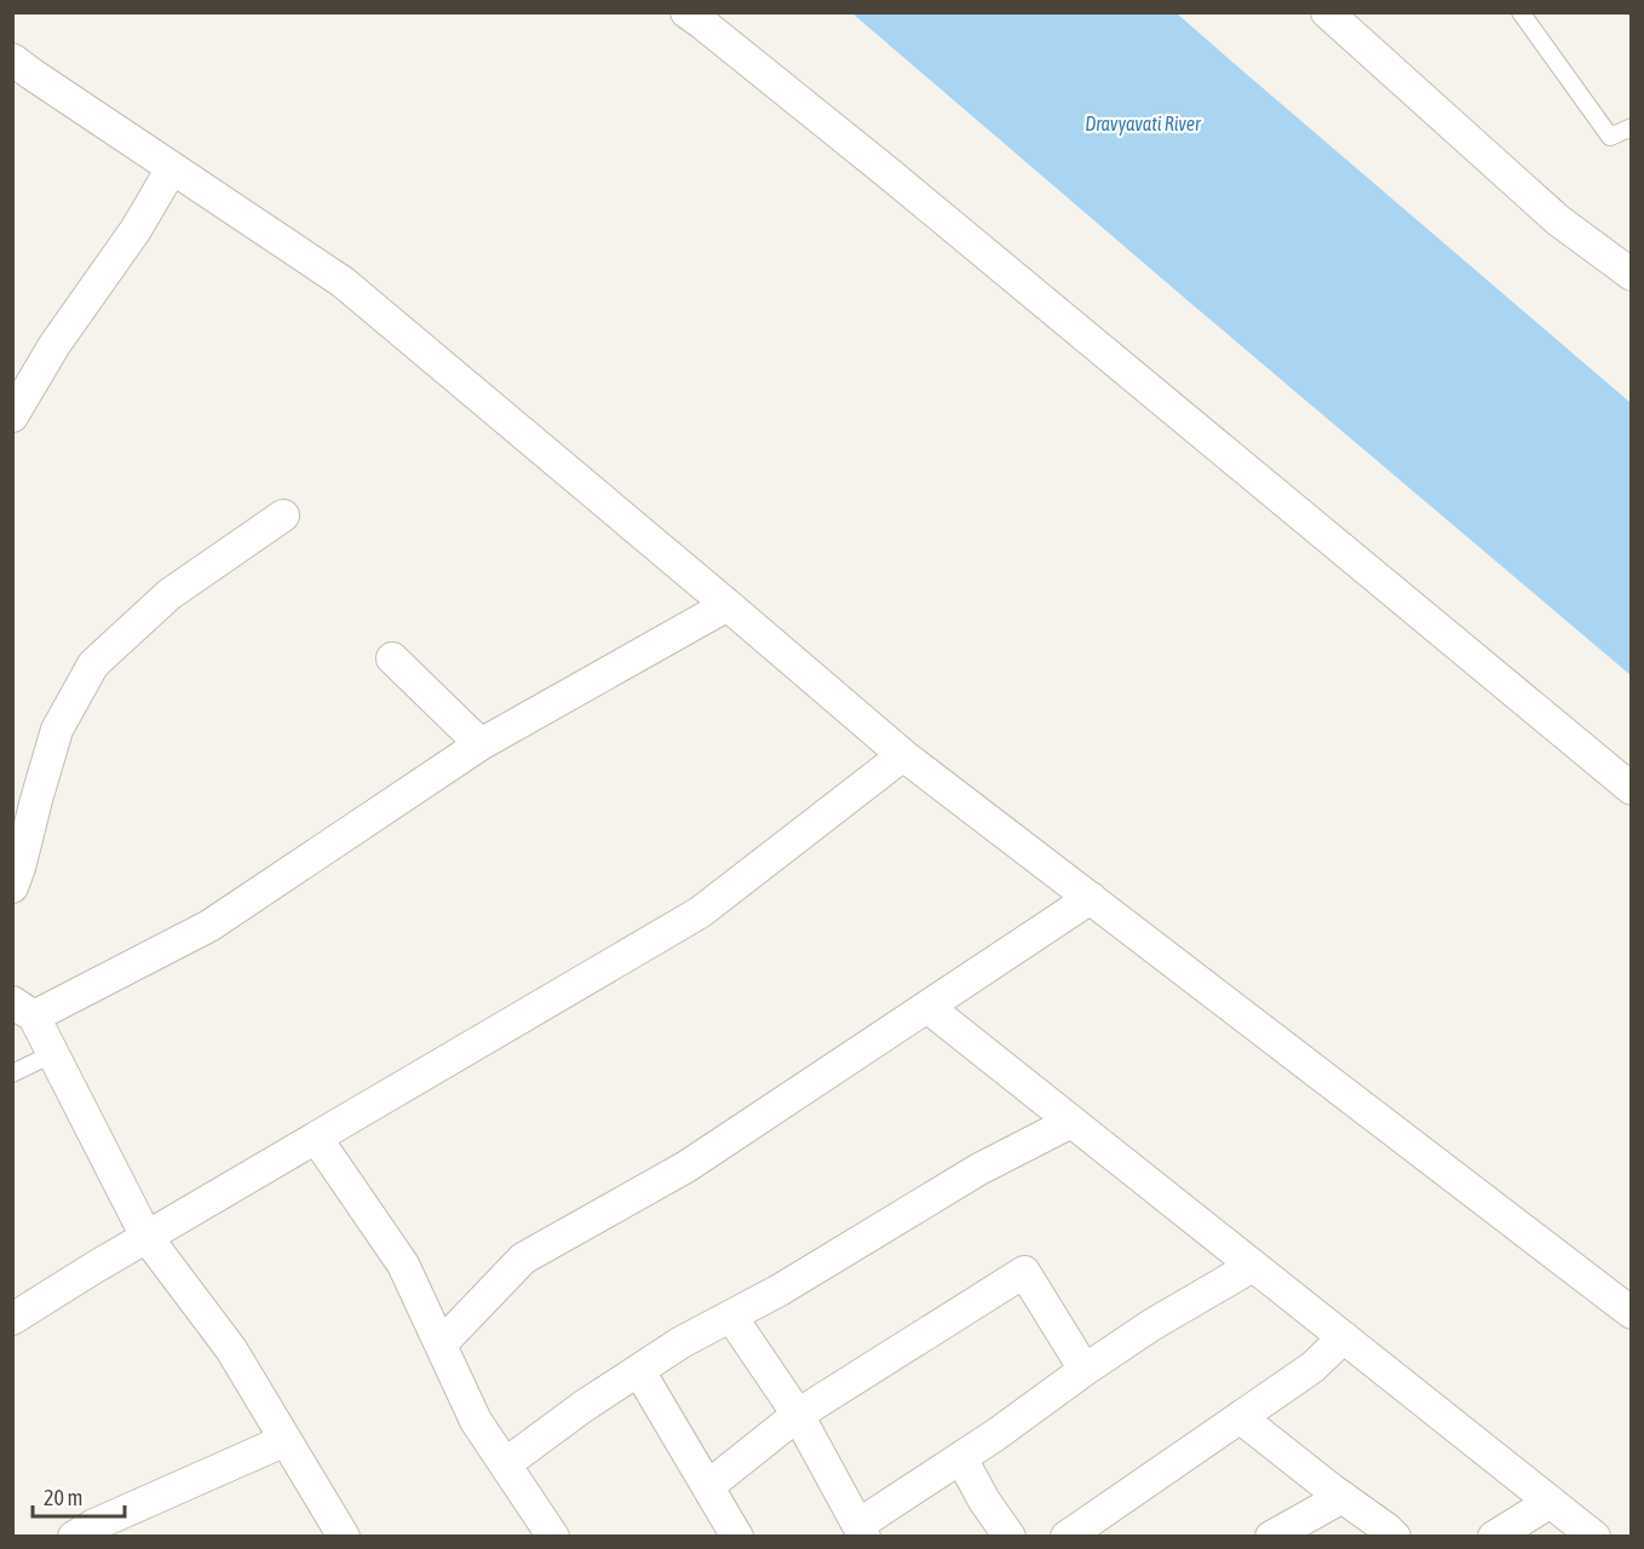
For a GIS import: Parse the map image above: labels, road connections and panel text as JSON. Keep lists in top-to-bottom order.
{
  "water": ["Dravyavati River"],
  "scale_bar": "20 m"
}
